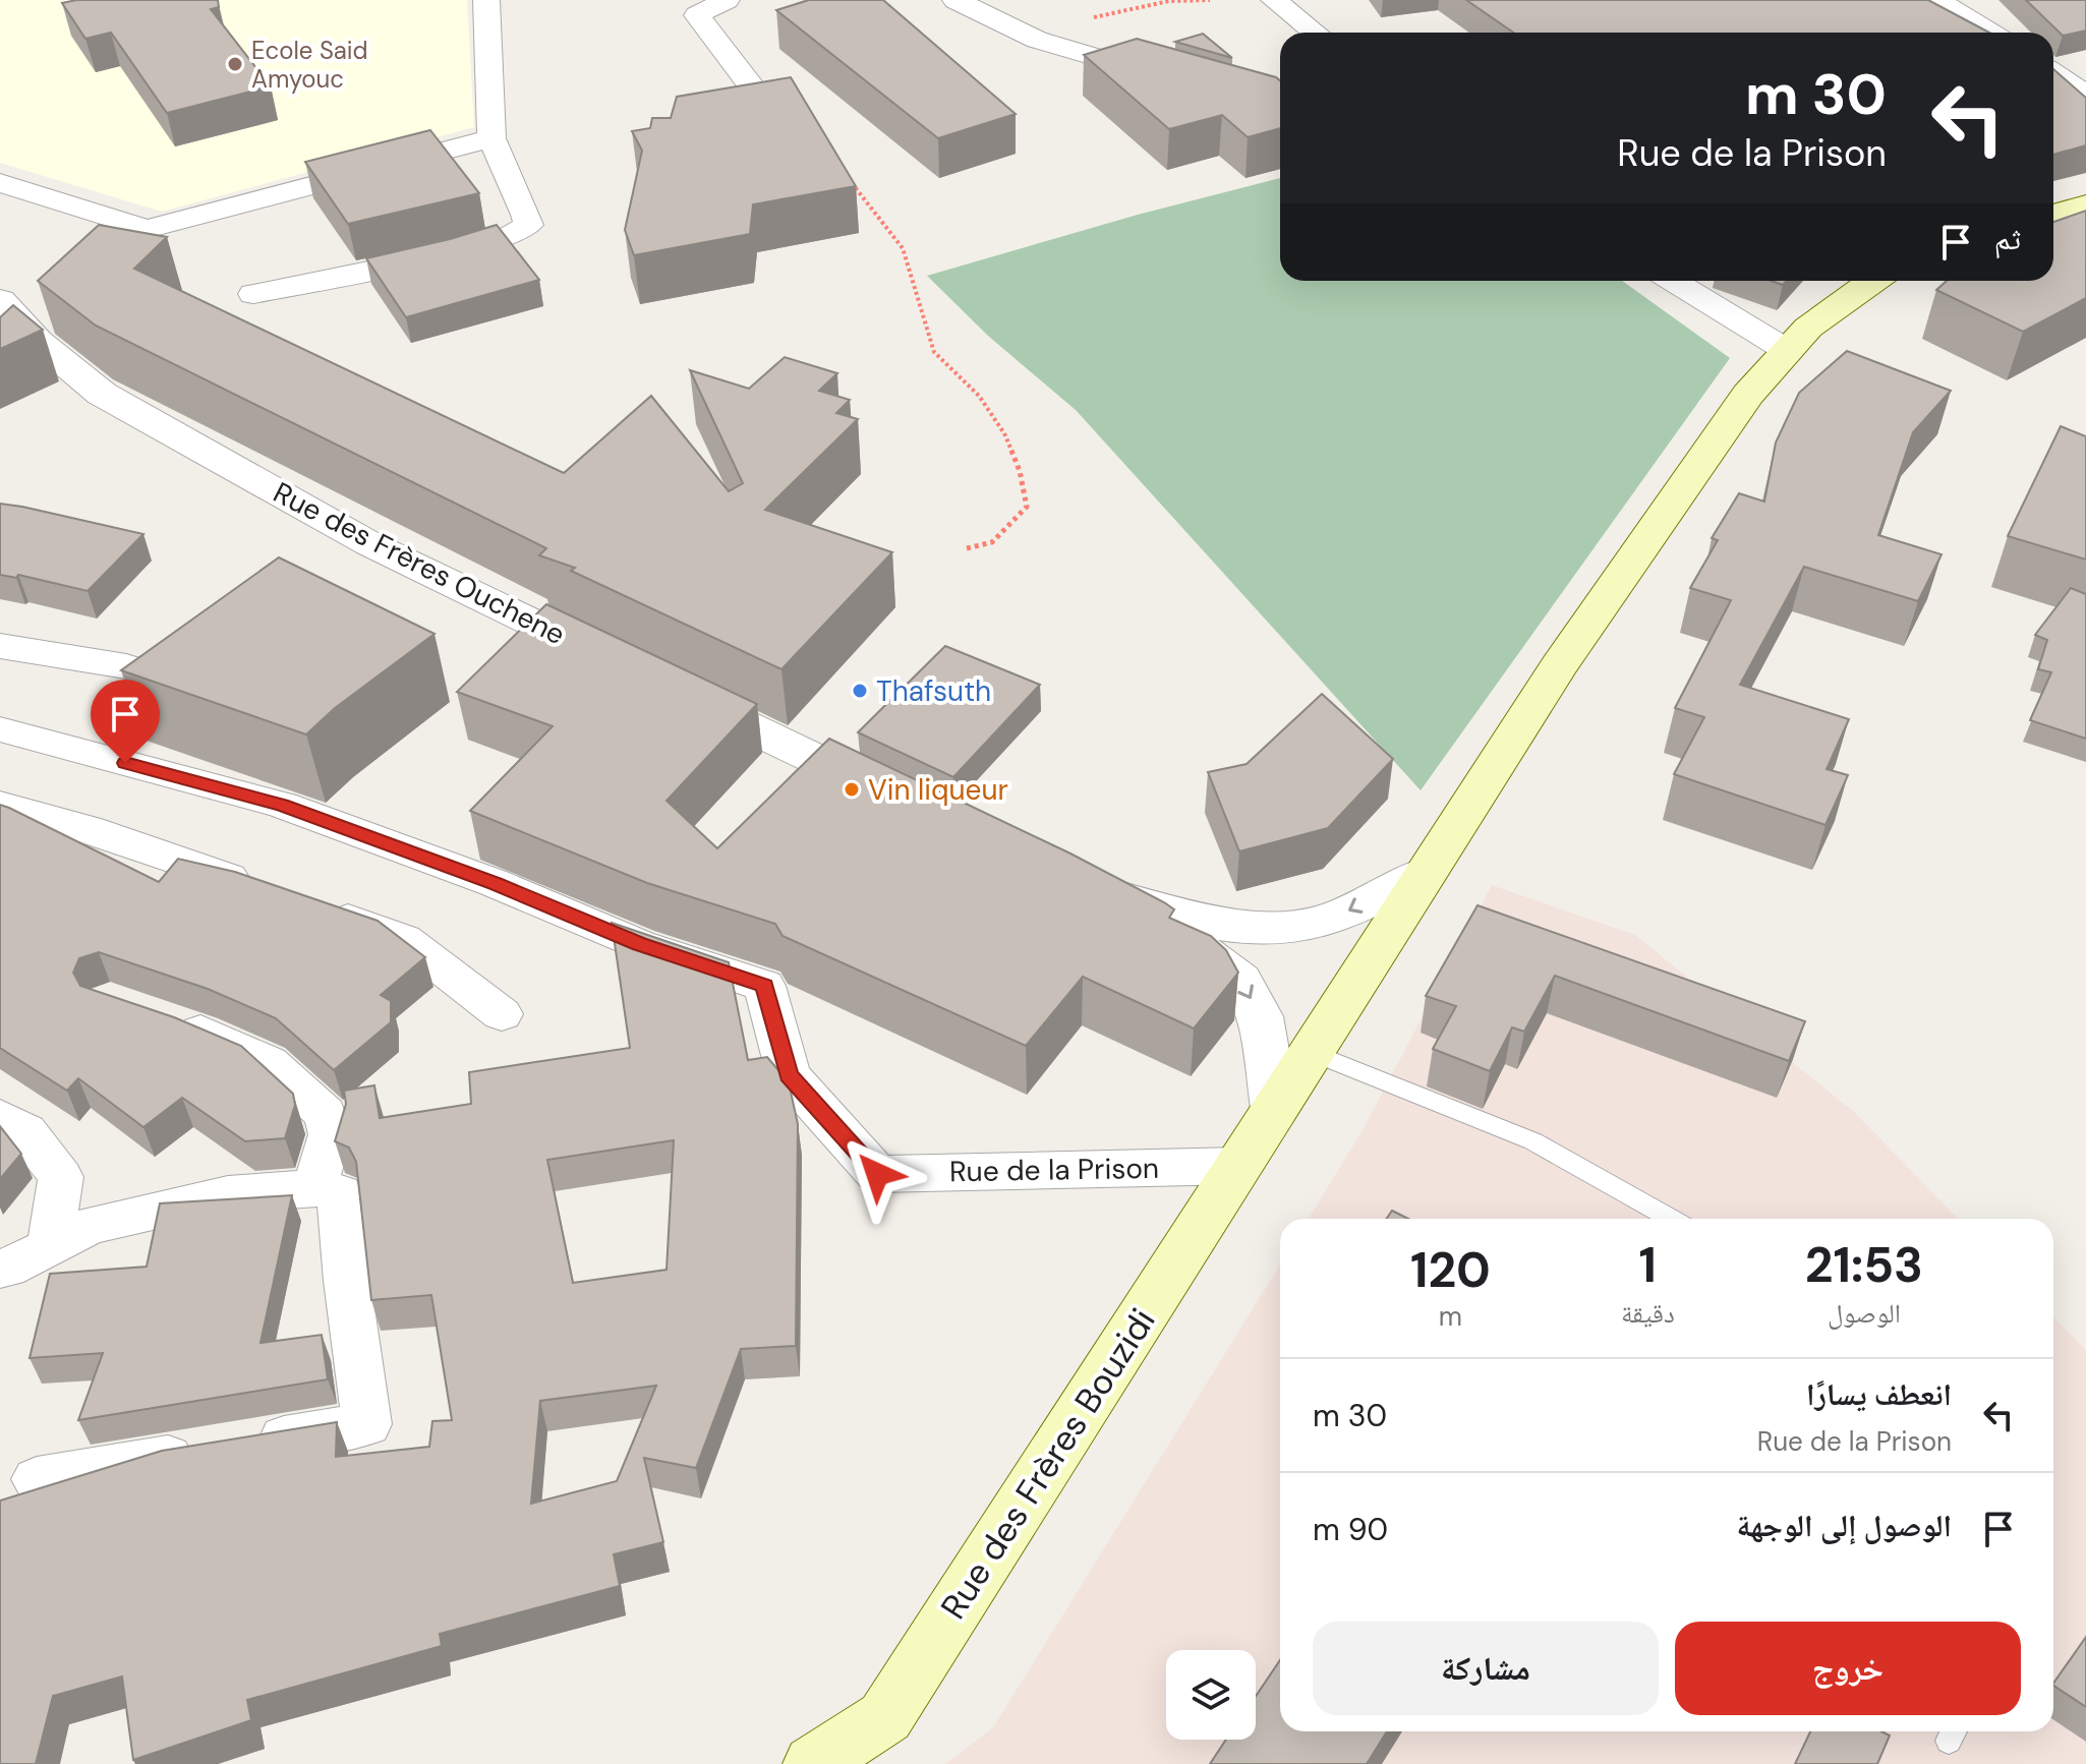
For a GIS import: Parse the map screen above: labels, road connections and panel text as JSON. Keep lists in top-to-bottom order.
{
  "streets": {
    "main road": ["Rue des Frères Bouzidi"],
    "street": ["Rue des Frères Ouchene", "Rue de la Prison"]
  },
  "crossings": [
    ["Rue de la Prison", "Rue des Frères Bouzidi"]
  ],
  "places": ["Ecole Said Amyouc", "Thafsuth", "Vin liqueur"],
  "page": {
    "turn": ["30 m", "Rue de la Prison"],
    "then": "ثم",
    "eta": [
      "21:53",
      "الوصول",
      "1",
      "دقيقة",
      "120",
      "m"
    ],
    "list": [
      {
        "name": "انعطف يسارًا",
        "note": "Rue de la Prison",
        "value": "30 m"
      },
      {
        "name": "الوصول إلى الوجهة",
        "value": "90 m"
      }
    ],
    "buttons": ["خروج", "مشاركة"]
  }
}
